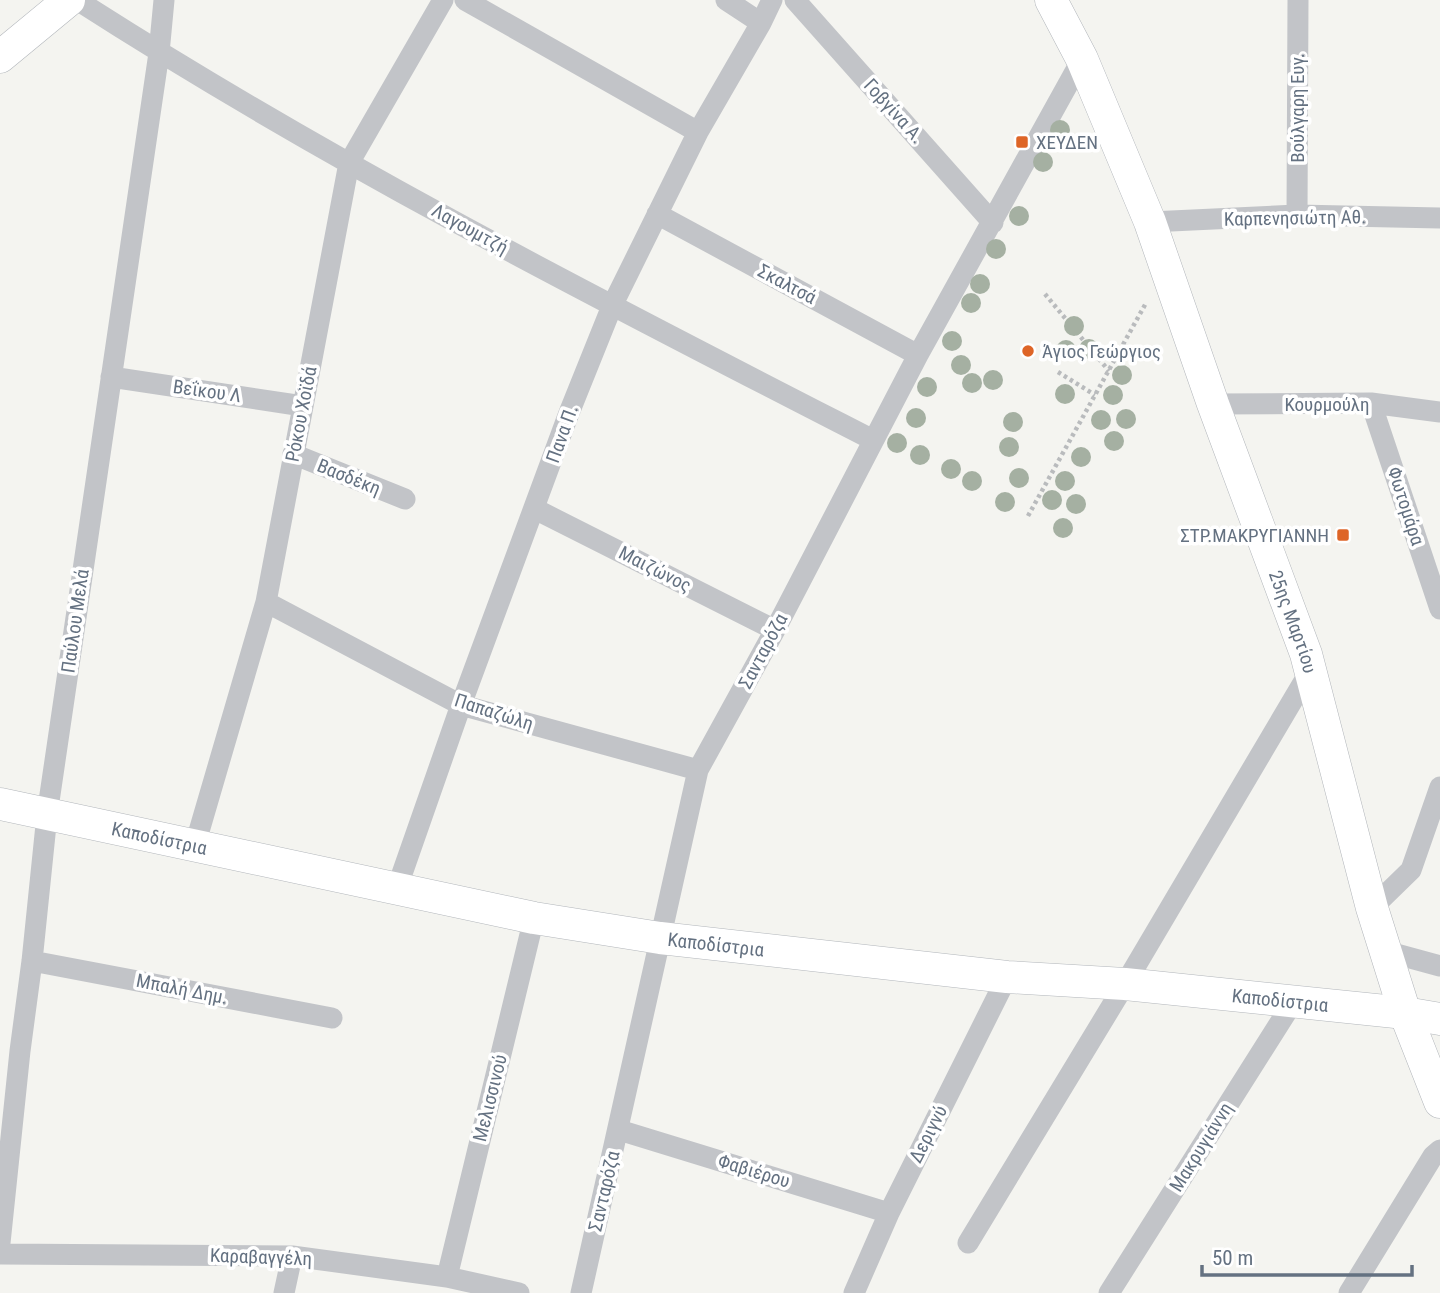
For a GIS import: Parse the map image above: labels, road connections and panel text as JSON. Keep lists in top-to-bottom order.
{
  "streets": {
    "street": [
      "Βούλγαρη Ευγ.",
      "Γοβγίνα Α.",
      "Καρπενησιώτη Αθ.",
      "Λαγουμτζή",
      "Σκαλτσά",
      "Βεΐκου Λ",
      "Κουρμούλη",
      "Ρόκου Χοϊδά",
      "Πανα Π.",
      "Βασδέκη",
      "Φωτομάρα",
      "Μαιζώνος",
      "Παύλου Μελά",
      "25ης Μαρτίου",
      "Σανταρόζα",
      "Παπαζώλη",
      "Καποδίστρια",
      "Μπαλή Δημ.",
      "Μελισσινού",
      "Δεριγνύ",
      "Μακρυγιάννη",
      "Φαβιέρου",
      "Καραβαγγέλη"
    ]
  },
  "crossings": [
    ["Βούλγαρη Ευγ.", "Καρπενησιώτη Αθ."],
    ["Γοβγίνα Α.", "Σανταρόζα"],
    ["Καρπενησιώτη Αθ.", "25ης Μαρτίου"],
    ["Λαγουμτζή", "Ρόκου Χοϊδά"],
    ["Λαγουμτζή", "Πανα Π."],
    ["Λαγουμτζή", "Παύλου Μελά"],
    ["Λαγουμτζή", "Σανταρόζα"],
    ["Σκαλτσά", "Πανα Π."],
    ["Σκαλτσά", "Σανταρόζα"],
    ["Βεΐκου Λ", "Ρόκου Χοϊδά"],
    ["Βεΐκου Λ", "Παύλου Μελά"],
    ["Κουρμούλη", "Φωτομάρα"],
    ["Κουρμούλη", "25ης Μαρτίου"],
    ["Ρόκου Χοϊδά", "Βασδέκη"],
    ["Ρόκου Χοϊδά", "Παπαζώλη"],
    ["Ρόκου Χοϊδά", "Καποδίστρια"],
    ["Πανα Π.", "Μαιζώνος"],
    ["Πανα Π.", "Παπαζώλη"],
    ["Πανα Π.", "Καποδίστρια"],
    ["Μαιζώνος", "Σανταρόζα"],
    ["Παύλου Μελά", "Καποδίστρια"],
    ["Παύλου Μελά", "Μπαλή Δημ."],
    ["25ης Μαρτίου", "Σανταρόζα"],
    ["25ης Μαρτίου", "Καποδίστρια"],
    ["Σανταρόζα", "Παπαζώλη"],
    ["Σανταρόζα", "Καποδίστρια"],
    ["Σανταρόζα", "Φαβιέρου"],
    ["Καποδίστρια", "Μελισσινού"],
    ["Καποδίστρια", "Δεριγνύ"],
    ["Καποδίστρια", "Μακρυγιάννη"],
    ["Μελισσινού", "Καραβαγγέλη"],
    ["Δεριγνύ", "Φαβιέρου"]
  ],
  "places": {
    "transit": ["ΧΕΥΔΕΝ", "ΣΤΡ.ΜΑΚΡΥΓΙΑΝΝΗ"],
    "other": ["Άγιος Γεώργιος"]
  },
  "scale_bar": "50 m"
}
